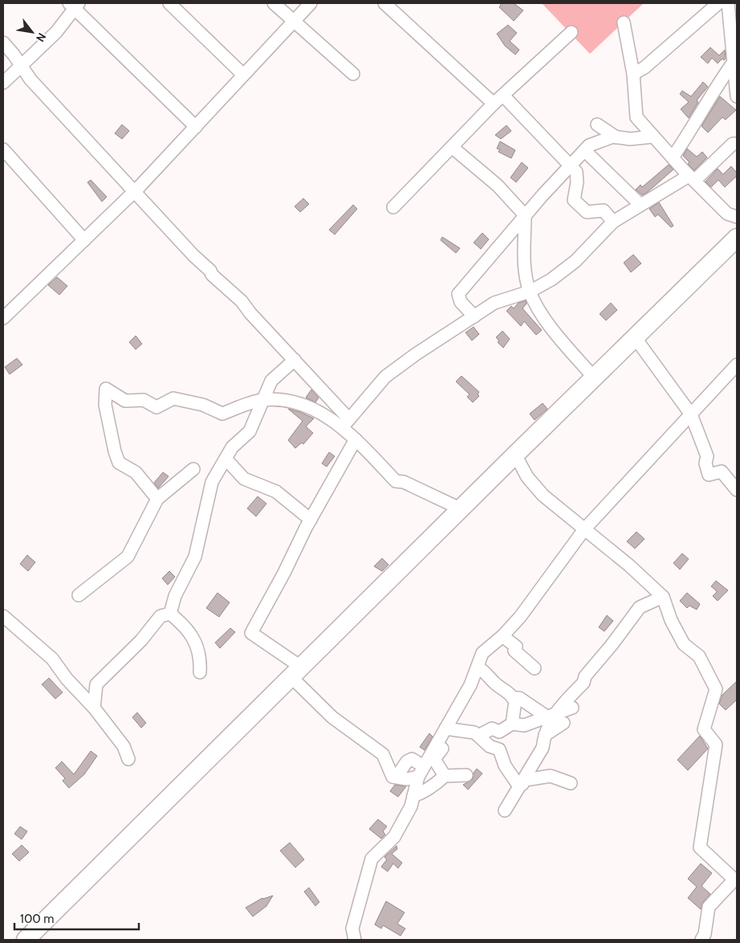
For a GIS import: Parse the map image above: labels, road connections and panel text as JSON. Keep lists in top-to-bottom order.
{
  "scale_bar": "100 m",
  "north": "bottom right"
}
